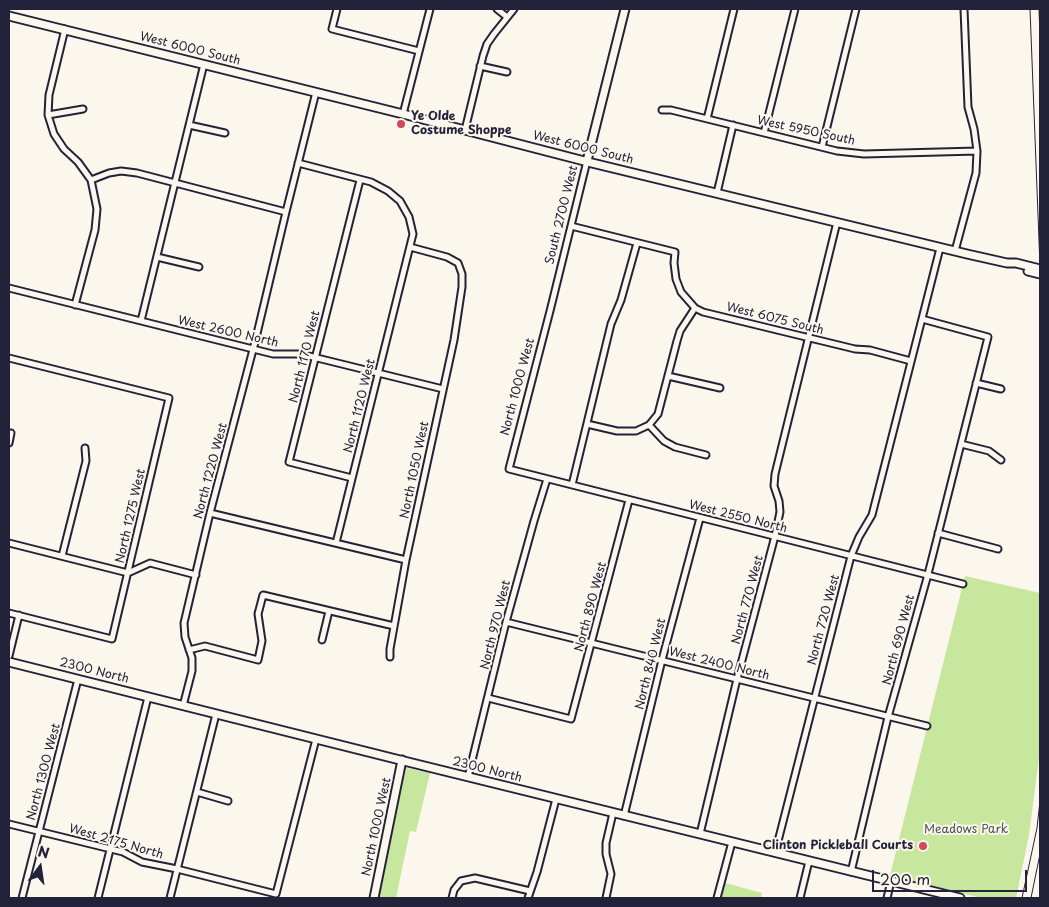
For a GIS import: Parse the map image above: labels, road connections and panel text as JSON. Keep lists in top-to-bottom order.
{
  "streets": {
    "street": [
      "West 6000 South",
      "West 5950 South",
      "South 2700 West",
      "West 6075 South",
      "West 2600 North",
      "North 1170 West",
      "North 1000 West",
      "North 1120 West",
      "North 1050 West",
      "North 1220 West",
      "North 1275 West",
      "West 2550 North",
      "North 770 West",
      "North 890 West",
      "North 720 West",
      "North 970 West",
      "North 690 West",
      "North 840 West",
      "West 2400 North",
      "2300 North",
      "North 1300 West",
      "West 2175 North"
    ]
  },
  "crossings": [
    ["West 6000 South", "South 2700 West"],
    ["West 6000 South", "North 1220 West"],
    ["West 6000 South", "North 770 West"],
    ["West 6000 South", "North 720 West"],
    ["South 2700 West", "North 1000 West"],
    ["West 6075 South", "North 770 West"],
    ["West 6075 South", "North 720 West"],
    ["West 2600 North", "North 1170 West"],
    ["West 2600 North", "North 1120 West"],
    ["West 2600 North", "North 1050 West"],
    ["West 2600 North", "North 1220 West"],
    ["North 1170 West", "North 1120 West"],
    ["North 1000 West", "West 2550 North"],
    ["North 1000 West", "2300 North"],
    ["North 1120 West", "North 1050 West"],
    ["North 1220 West", "2300 North"],
    ["West 2550 North", "North 770 West"],
    ["West 2550 North", "North 890 West"],
    ["West 2550 North", "North 720 West"],
    ["West 2550 North", "North 970 West"],
    ["West 2550 North", "North 690 West"],
    ["West 2550 North", "North 840 West"],
    ["North 770 West", "West 2400 North"],
    ["North 770 West", "2300 North"],
    ["North 890 West", "North 970 West"],
    ["North 890 West", "West 2400 North"],
    ["North 720 West", "North 690 West"],
    ["North 720 West", "West 2400 North"],
    ["North 720 West", "2300 North"],
    ["North 970 West", "West 2400 North"],
    ["North 970 West", "2300 North"],
    ["North 690 West", "West 2400 North"],
    ["North 690 West", "2300 North"],
    ["North 840 West", "West 2400 North"],
    ["North 840 West", "2300 North"],
    ["2300 North", "North 1300 West"],
    ["2300 North", "West 2175 North"],
    ["North 1300 West", "West 2175 North"]
  ],
  "parks": ["Meadows Park"],
  "places": ["Ye Olde Costume Shoppe", "Clinton Pickleball Courts"],
  "scale_bar": "200 m",
  "north": "top"
}
